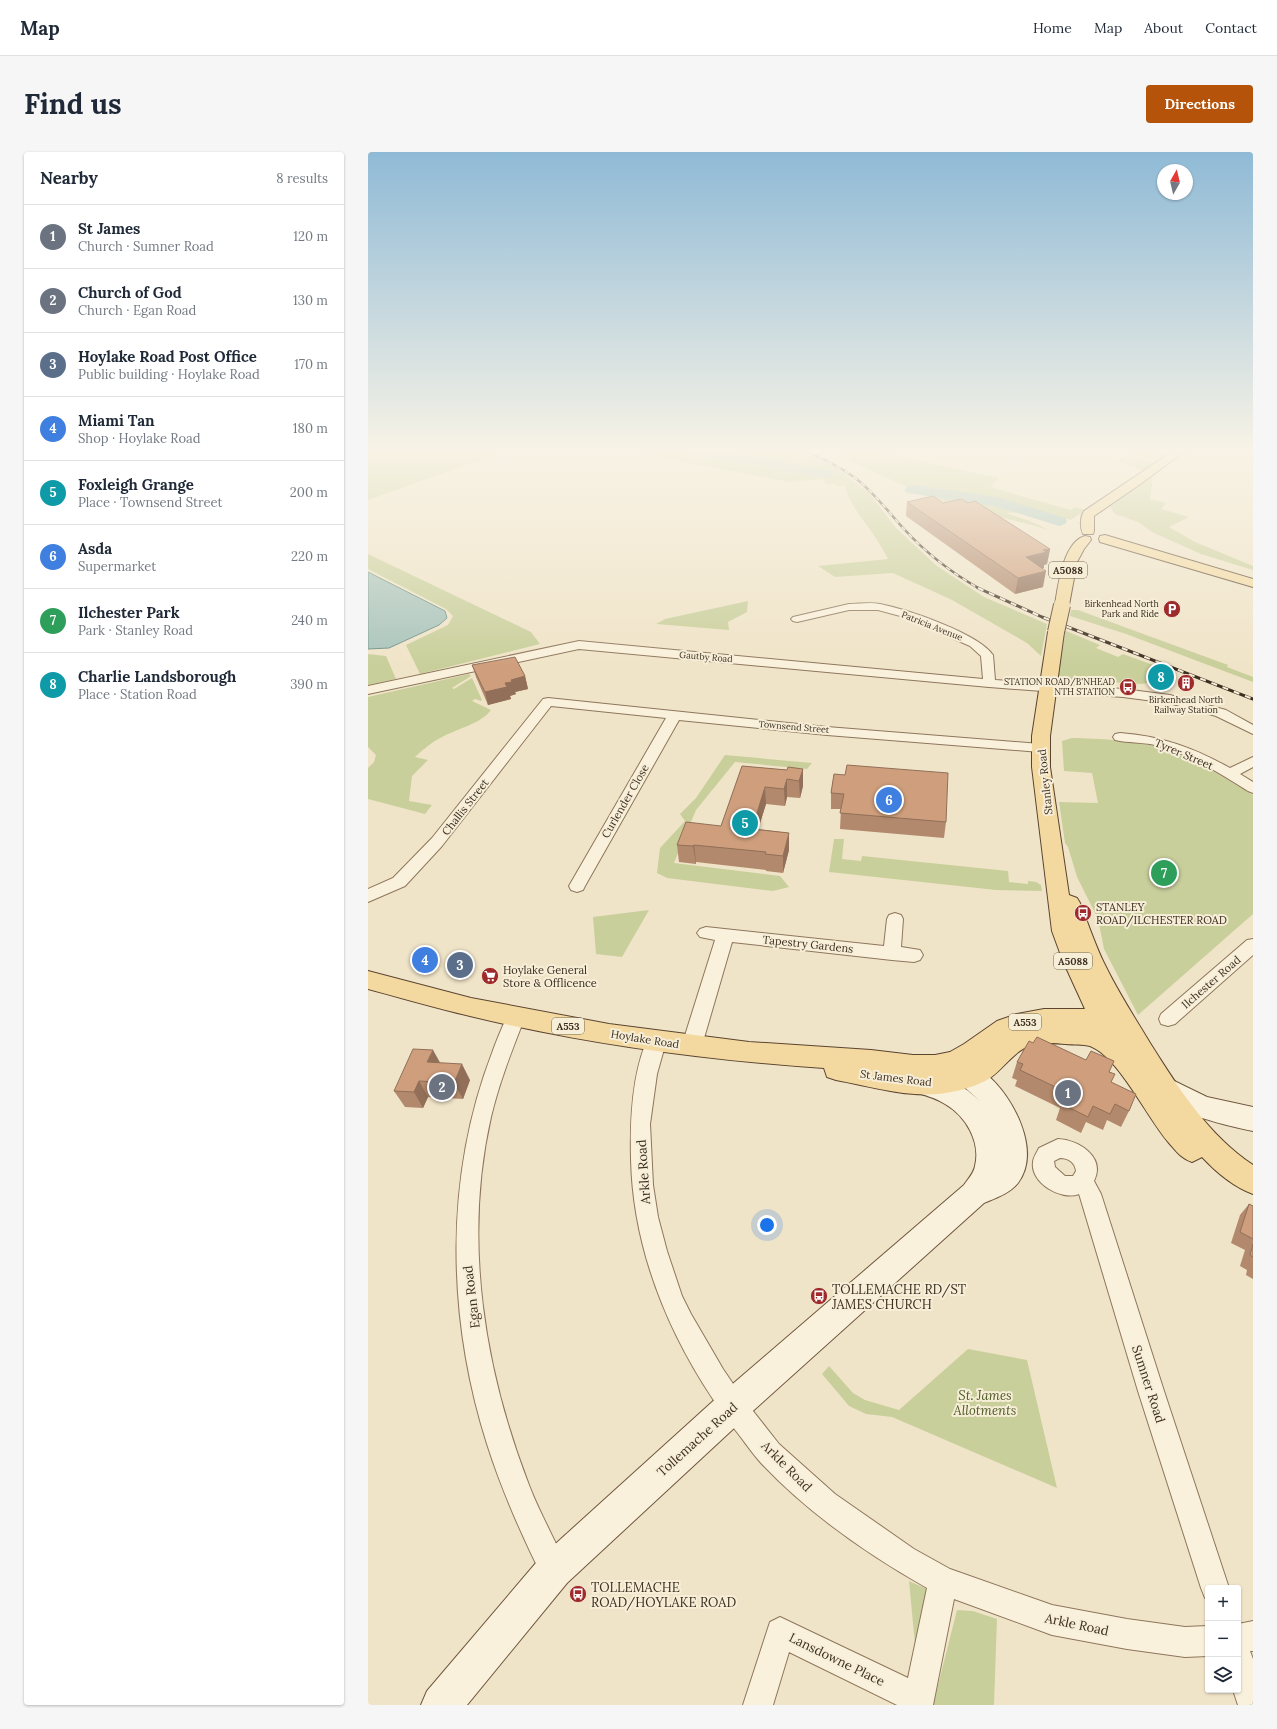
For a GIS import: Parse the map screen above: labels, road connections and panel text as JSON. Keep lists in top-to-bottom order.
{
  "streets": {
    "main road": [
      "A5088",
      "Stanley Road",
      "A553",
      "Hoylake Road",
      "St James Road"
    ],
    "street": [
      "Patricia Avenue",
      "Gautby Road",
      "Townsend Street",
      "Tyrer Street",
      "Curlender Close",
      "Challis Street",
      "Tapestry Gardens",
      "Ilchester Road",
      "Arkle Road",
      "Egan Road",
      "Sumner Road",
      "Tollemache Road",
      "Lansdowne Place"
    ]
  },
  "crossings": [
    ["A5088", "Gautby Road"],
    ["A5088", "Stanley Road"],
    ["Patricia Avenue", "Gautby Road"],
    ["Gautby Road", "Stanley Road"],
    ["Townsend Street", "Stanley Road"],
    ["Townsend Street", "Curlender Close"],
    ["Townsend Street", "Challis Street"],
    ["Stanley Road", "St James Road"],
    ["Hoylake Road", "St James Road"],
    ["Hoylake Road", "Arkle Road"],
    ["Hoylake Road", "Egan Road"],
    ["St James Road", "Tollemache Road"],
    ["Arkle Road", "Tollemache Road"],
    ["Arkle Road", "Lansdowne Place"],
    ["Egan Road", "Tollemache Road"]
  ],
  "parks": ["St. James Allotments"],
  "places": {
    "parking": ["Birkenhead North Park and Ride"],
    "building": ["Birkenhead North Railway Station"],
    "bus stop": [
      "STATION ROAD/B'NHEAD NTH STATION",
      "STANLEY ROAD/ILCHESTER ROAD",
      "TOLLEMACHE RD/ST JAMES CHURCH",
      "TOLLEMACHE ROAD/HOYLAKE ROAD"
    ],
    "supermarket": ["Hoylake General Store & Offlicence"]
  },
  "north": "top",
  "page": {
    "header": "Map",
    "nav": [
      "Home",
      "Map",
      "About",
      "Contact"
    ],
    "buttons": "Directions",
    "title": "Find us",
    "heading": ["Nearby", "8 results"],
    "list": [
      {
        "mark": "1",
        "name": "St James",
        "note": "Church · Sumner Road",
        "value": "120 m"
      },
      {
        "mark": "2",
        "name": "Church of God",
        "note": "Church · Egan Road",
        "value": "130 m"
      },
      {
        "mark": "3",
        "name": "Hoylake Road Post Office",
        "note": "Public building · Hoylake Road",
        "value": "170 m"
      },
      {
        "mark": "4",
        "name": "Miami Tan",
        "note": "Shop · Hoylake Road",
        "value": "180 m"
      },
      {
        "mark": "5",
        "name": "Foxleigh Grange",
        "note": "Place · Townsend Street",
        "value": "200 m"
      },
      {
        "mark": "6",
        "name": "Asda",
        "note": "Supermarket",
        "value": "220 m"
      },
      {
        "mark": "7",
        "name": "Ilchester Park",
        "note": "Park · Stanley Road",
        "value": "240 m"
      },
      {
        "mark": "8",
        "name": "Charlie Landsborough",
        "note": "Place · Station Road",
        "value": "390 m"
      }
    ],
    "pins": [
      "8",
      "6",
      "5",
      "7",
      "4",
      "3",
      "2",
      "1"
    ],
    "map_buttons": ["+", "−"]
  }
}
